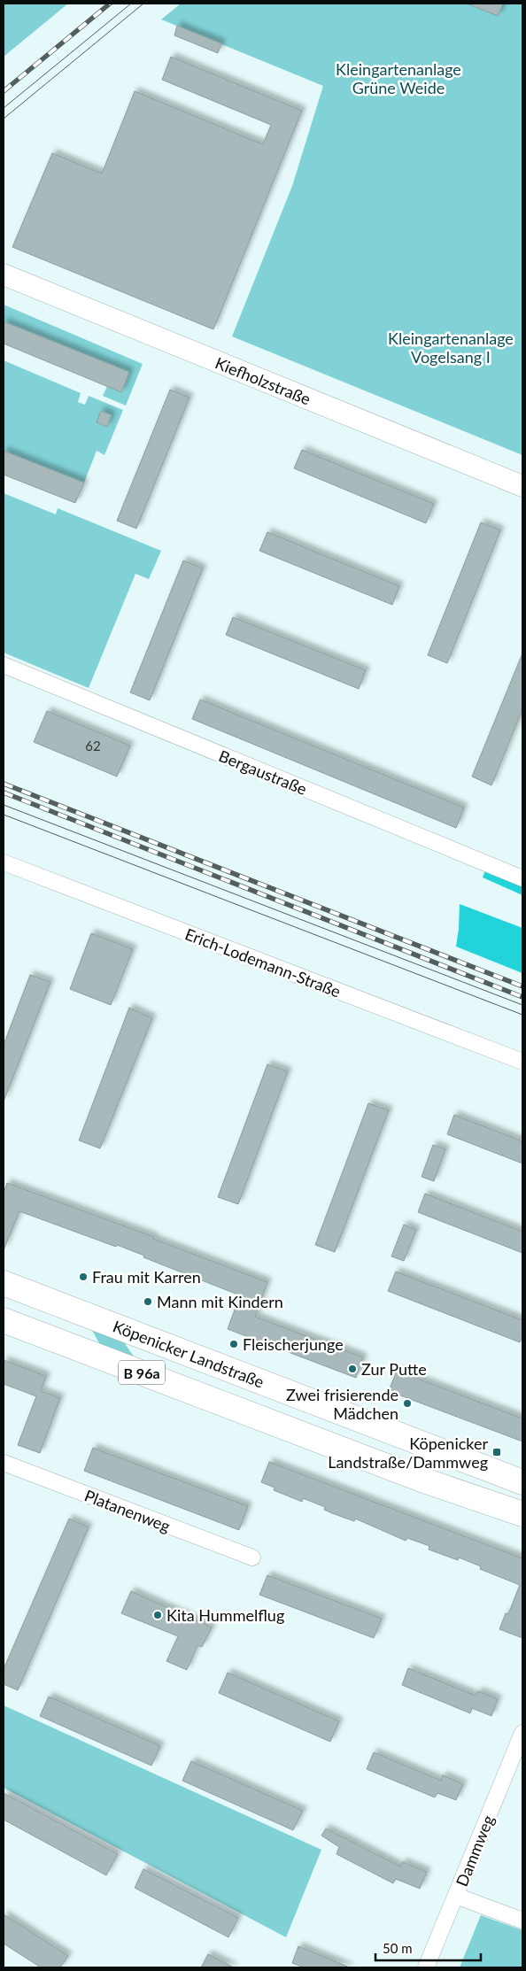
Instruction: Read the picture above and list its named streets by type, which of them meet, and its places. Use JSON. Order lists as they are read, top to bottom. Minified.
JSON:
{"streets":{"main road":["Köpenicker Landstraße","B 96a"],"street":["Kiefholzstraße","Bergaustraße","Erich-Lodemann-Straße","Platanenweg","Dammweg"]},"parks":["Kleingartenanlage Grüne Weide","Kleingartenanlage Vogelsang I"],"places":{"other":["Frau mit Karren","Mann mit Kindern","Fleischerjunge","Zur Putte","Zwei frisierende Mädchen","Kita Hummelflug"],"transit":["Köpenicker Landstraße/Dammweg"]},"house_numbers":["62"],"scale_bar":"50 m"}
